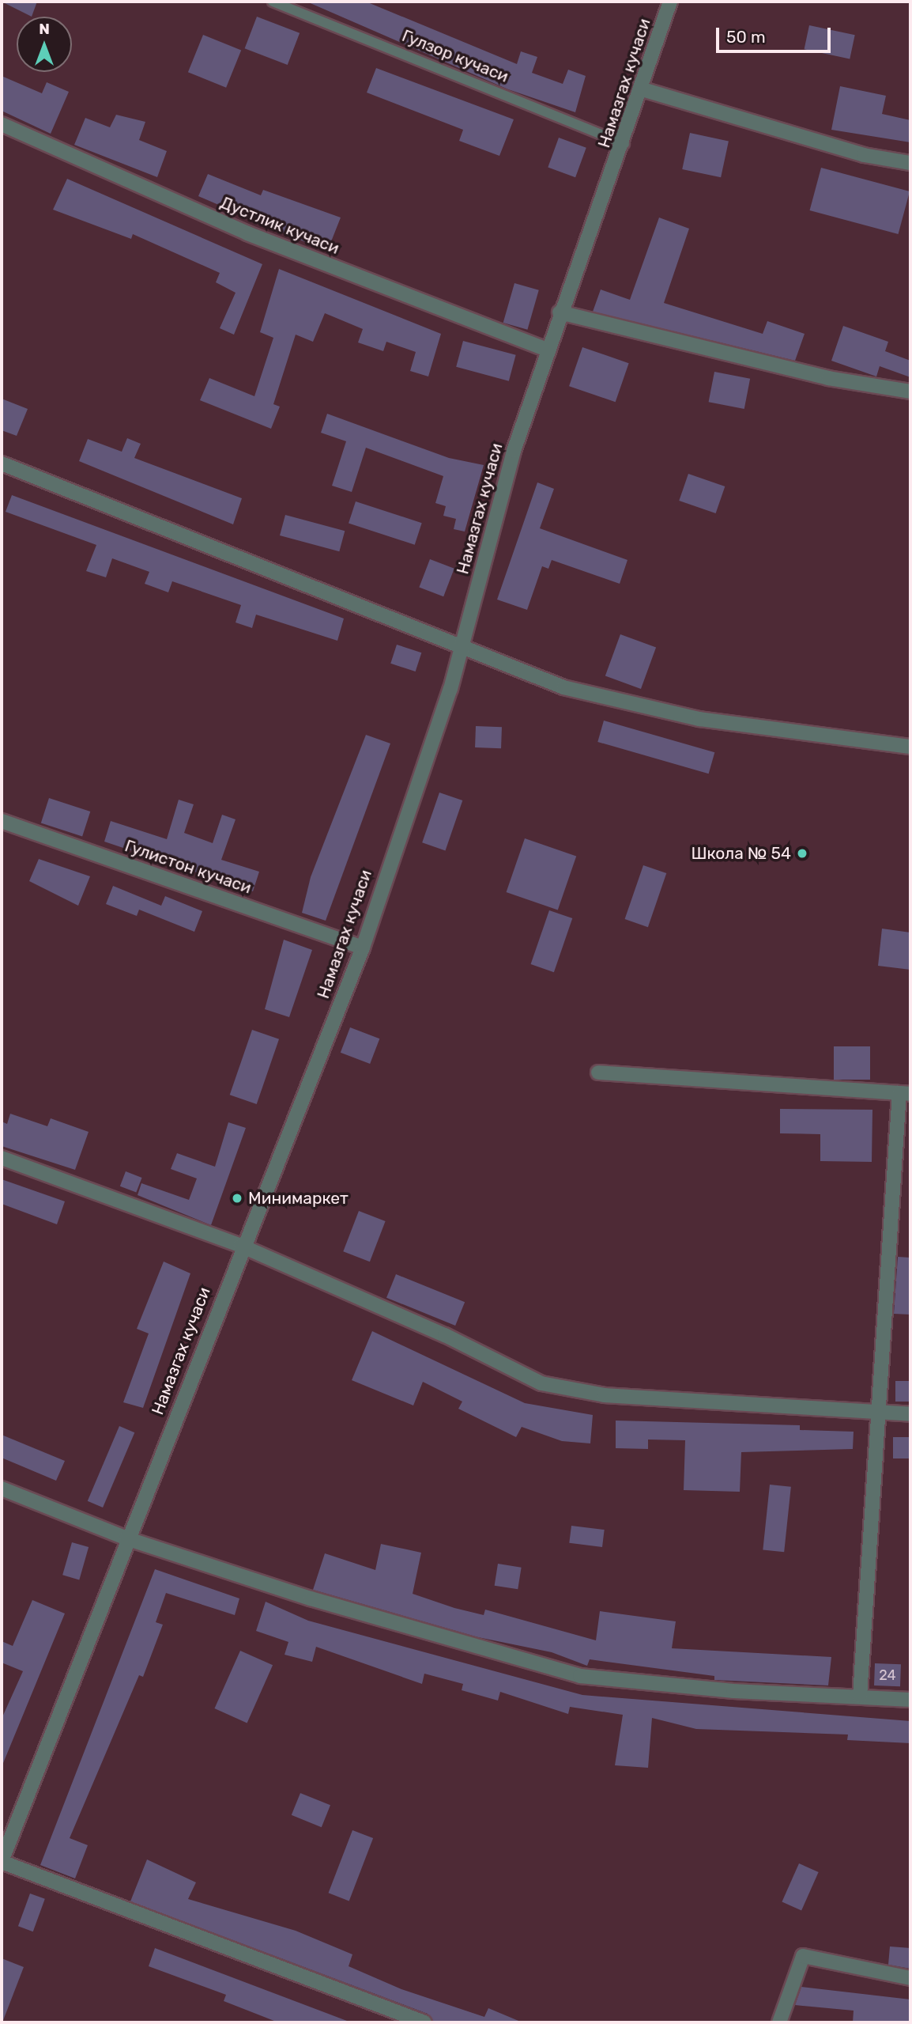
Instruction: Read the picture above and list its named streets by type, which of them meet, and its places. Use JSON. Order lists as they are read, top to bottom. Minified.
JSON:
{"streets":{"street":["Намазгах кучаси","Дустлик кучаси","Гулистон кучаси"],"lane":["Гулзор кучаси"]},"crossings":[["Гулзор кучаси","Намазгах кучаси"],["Намазгах кучаси","Дустлик кучаси"],["Намазгах кучаси","Гулистон кучаси"]],"places":["Школа № 54","Минимаркет"],"house_numbers":["24"],"scale_bar":"50 m","north":"top"}
